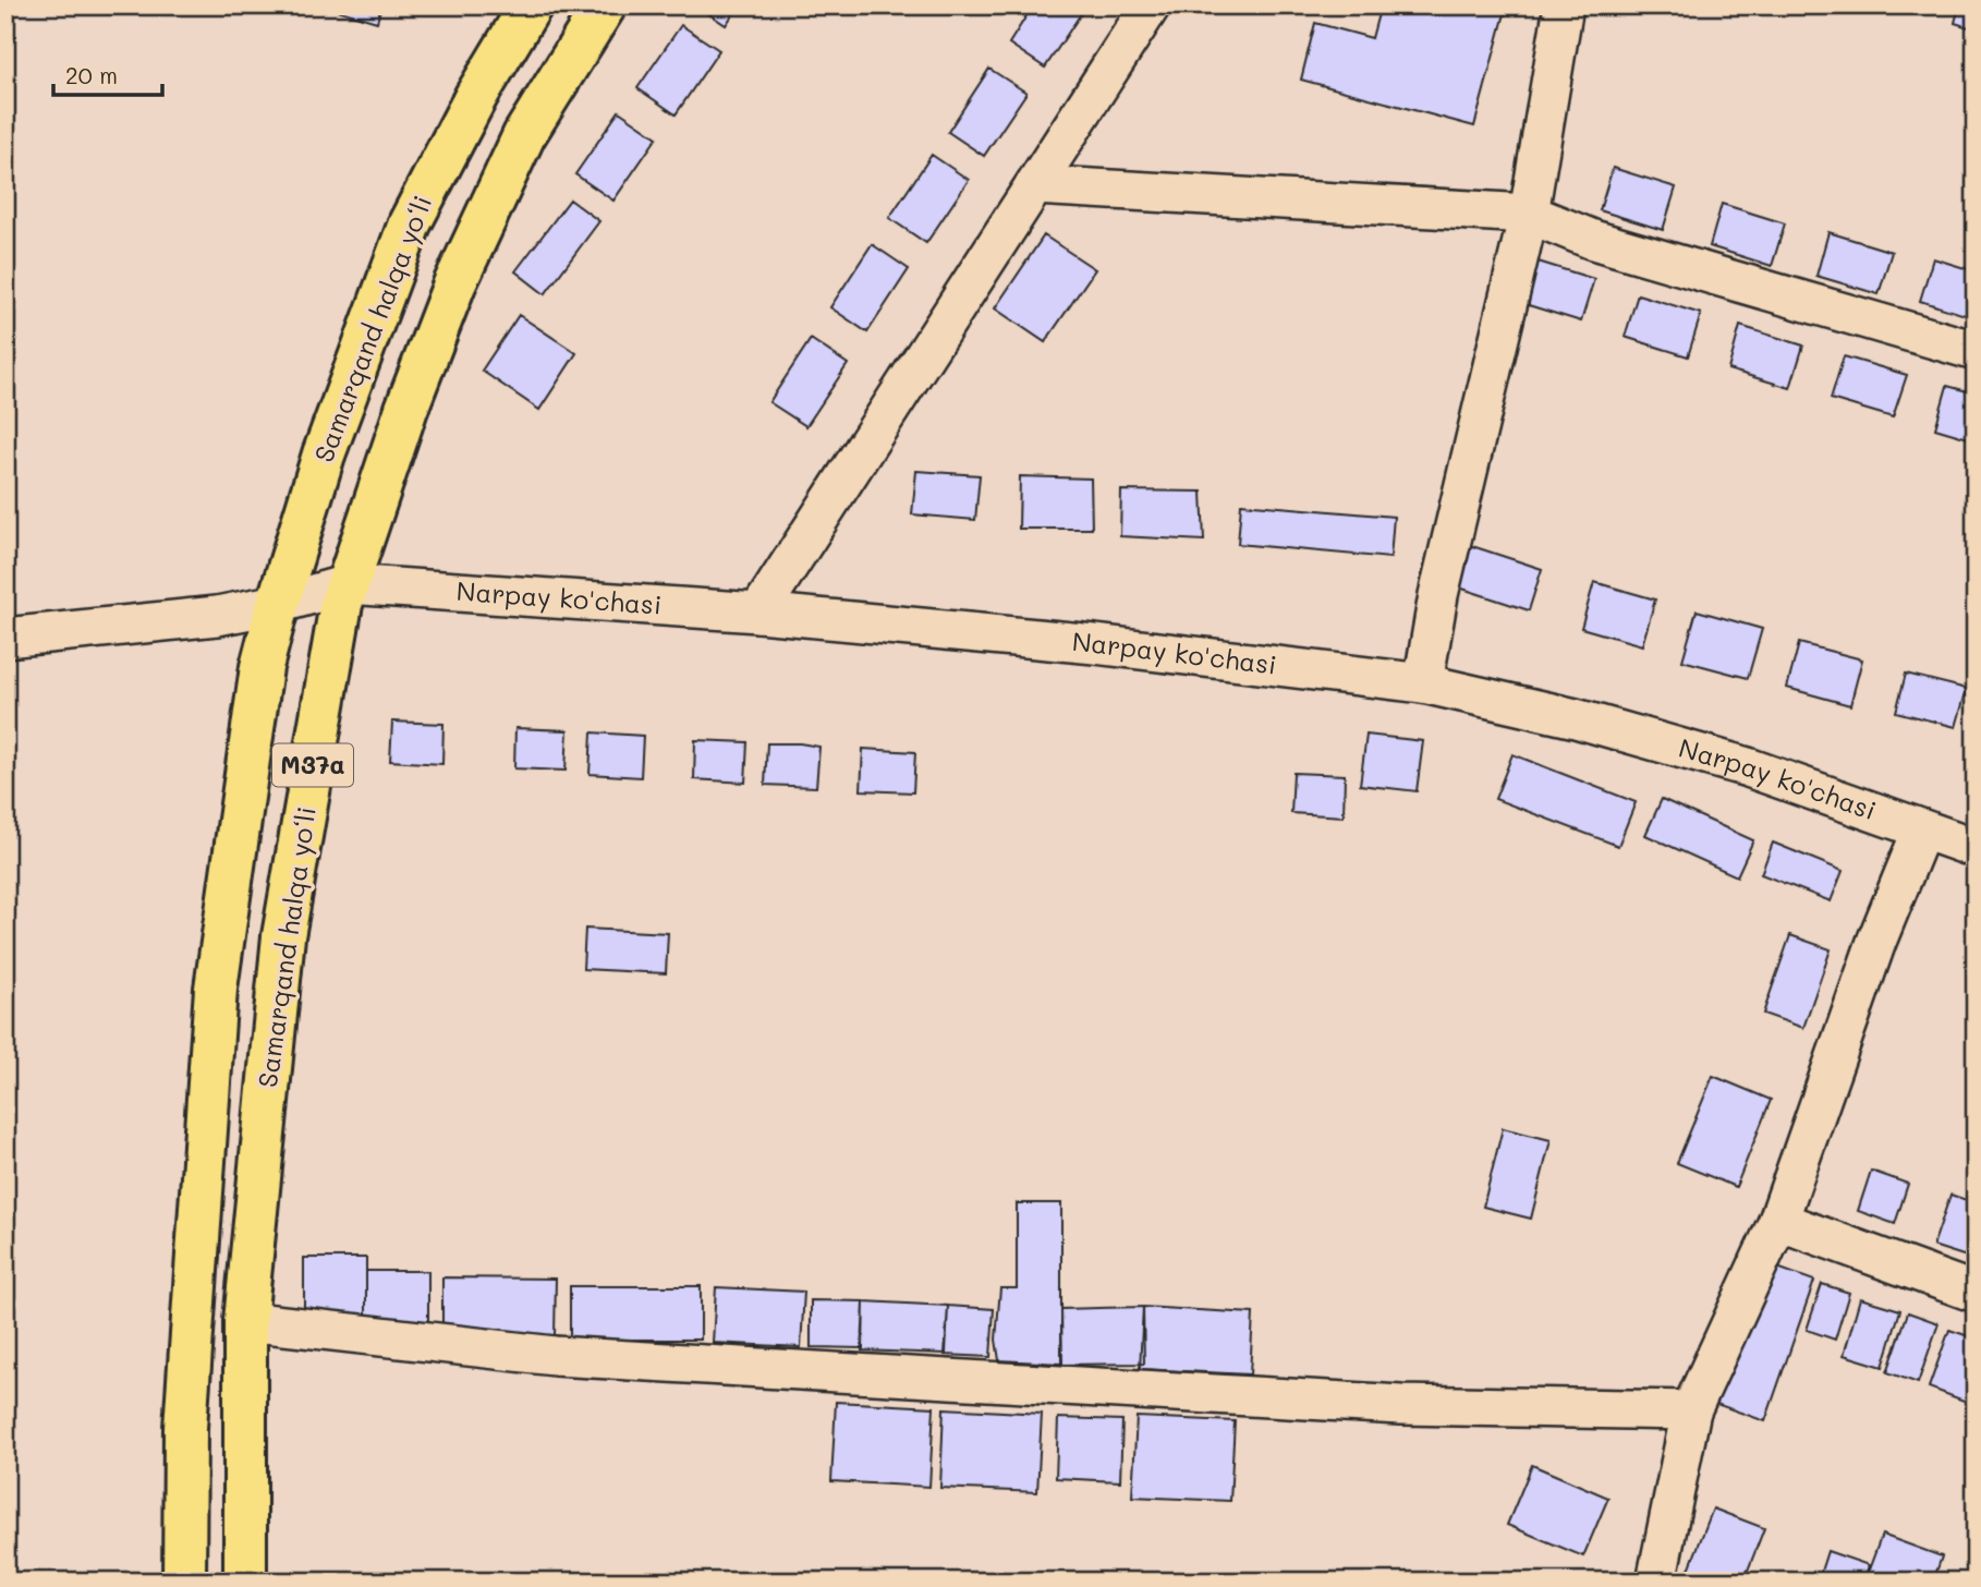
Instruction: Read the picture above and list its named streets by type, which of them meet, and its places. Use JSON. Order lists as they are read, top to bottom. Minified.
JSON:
{"streets":{"highway":["Samarqand halqa yoʻli","M37a"],"street":["Narpay ko'chasi"]},"crossings":[["Samarqand halqa yoʻli","Narpay ko'chasi"]],"scale_bar":"20 m"}
